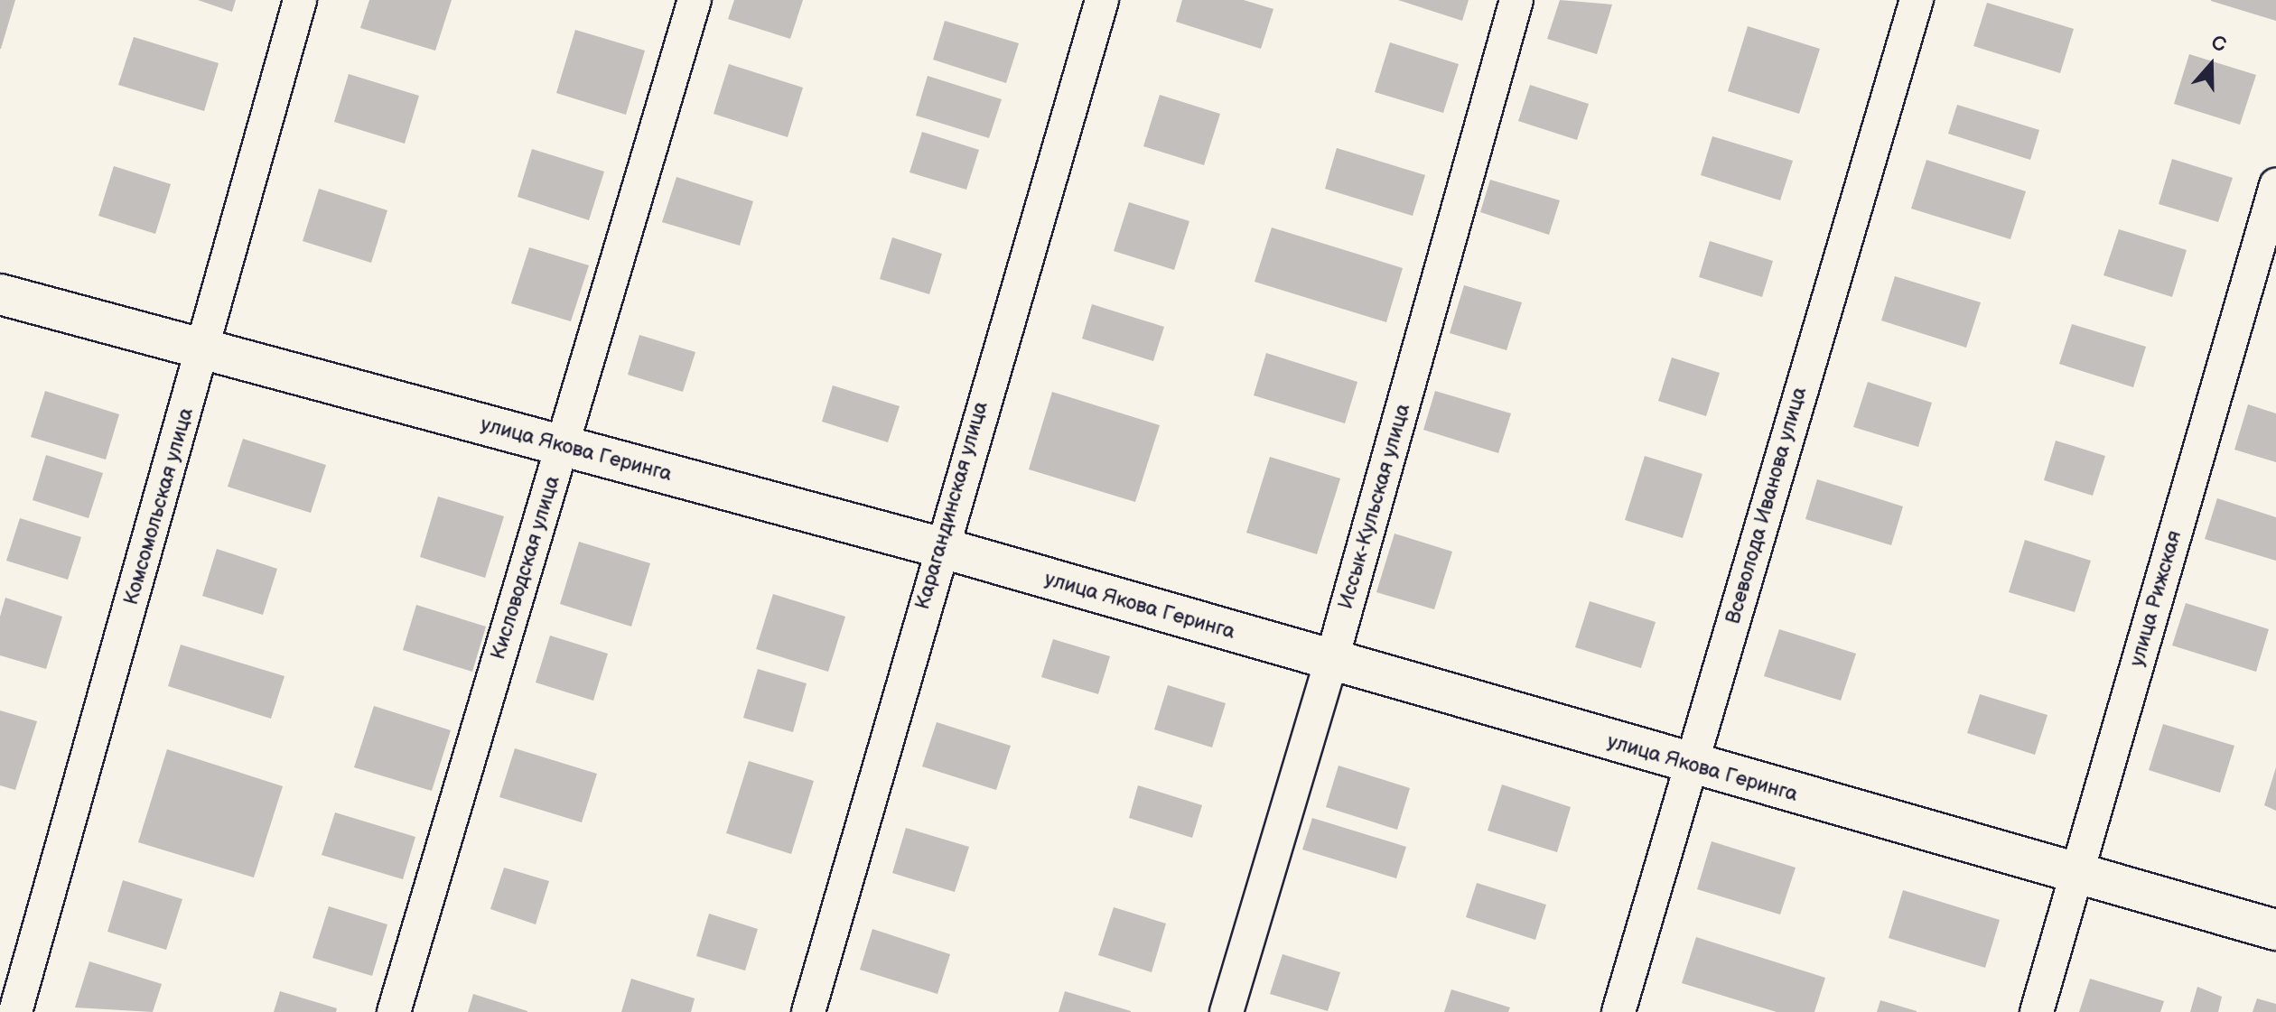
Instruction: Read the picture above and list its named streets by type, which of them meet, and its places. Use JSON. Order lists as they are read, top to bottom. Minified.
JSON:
{"streets":{"street":["улица Якова Геринга","Карагандинская улица","Всеволода Иванова улица","Комсомольская улица","Иссык-Кульская улица","Кисловодская улица","улица Рижская"]},"crossings":[["улица Якова Геринга","Карагандинская улица"],["улица Якова Геринга","Всеволода Иванова улица"],["улица Якова Геринга","Комсомольская улица"],["улица Якова Геринга","Иссык-Кульская улица"],["улица Якова Геринга","Кисловодская улица"],["улица Якова Геринга","улица Рижская"]],"north":"top"}
